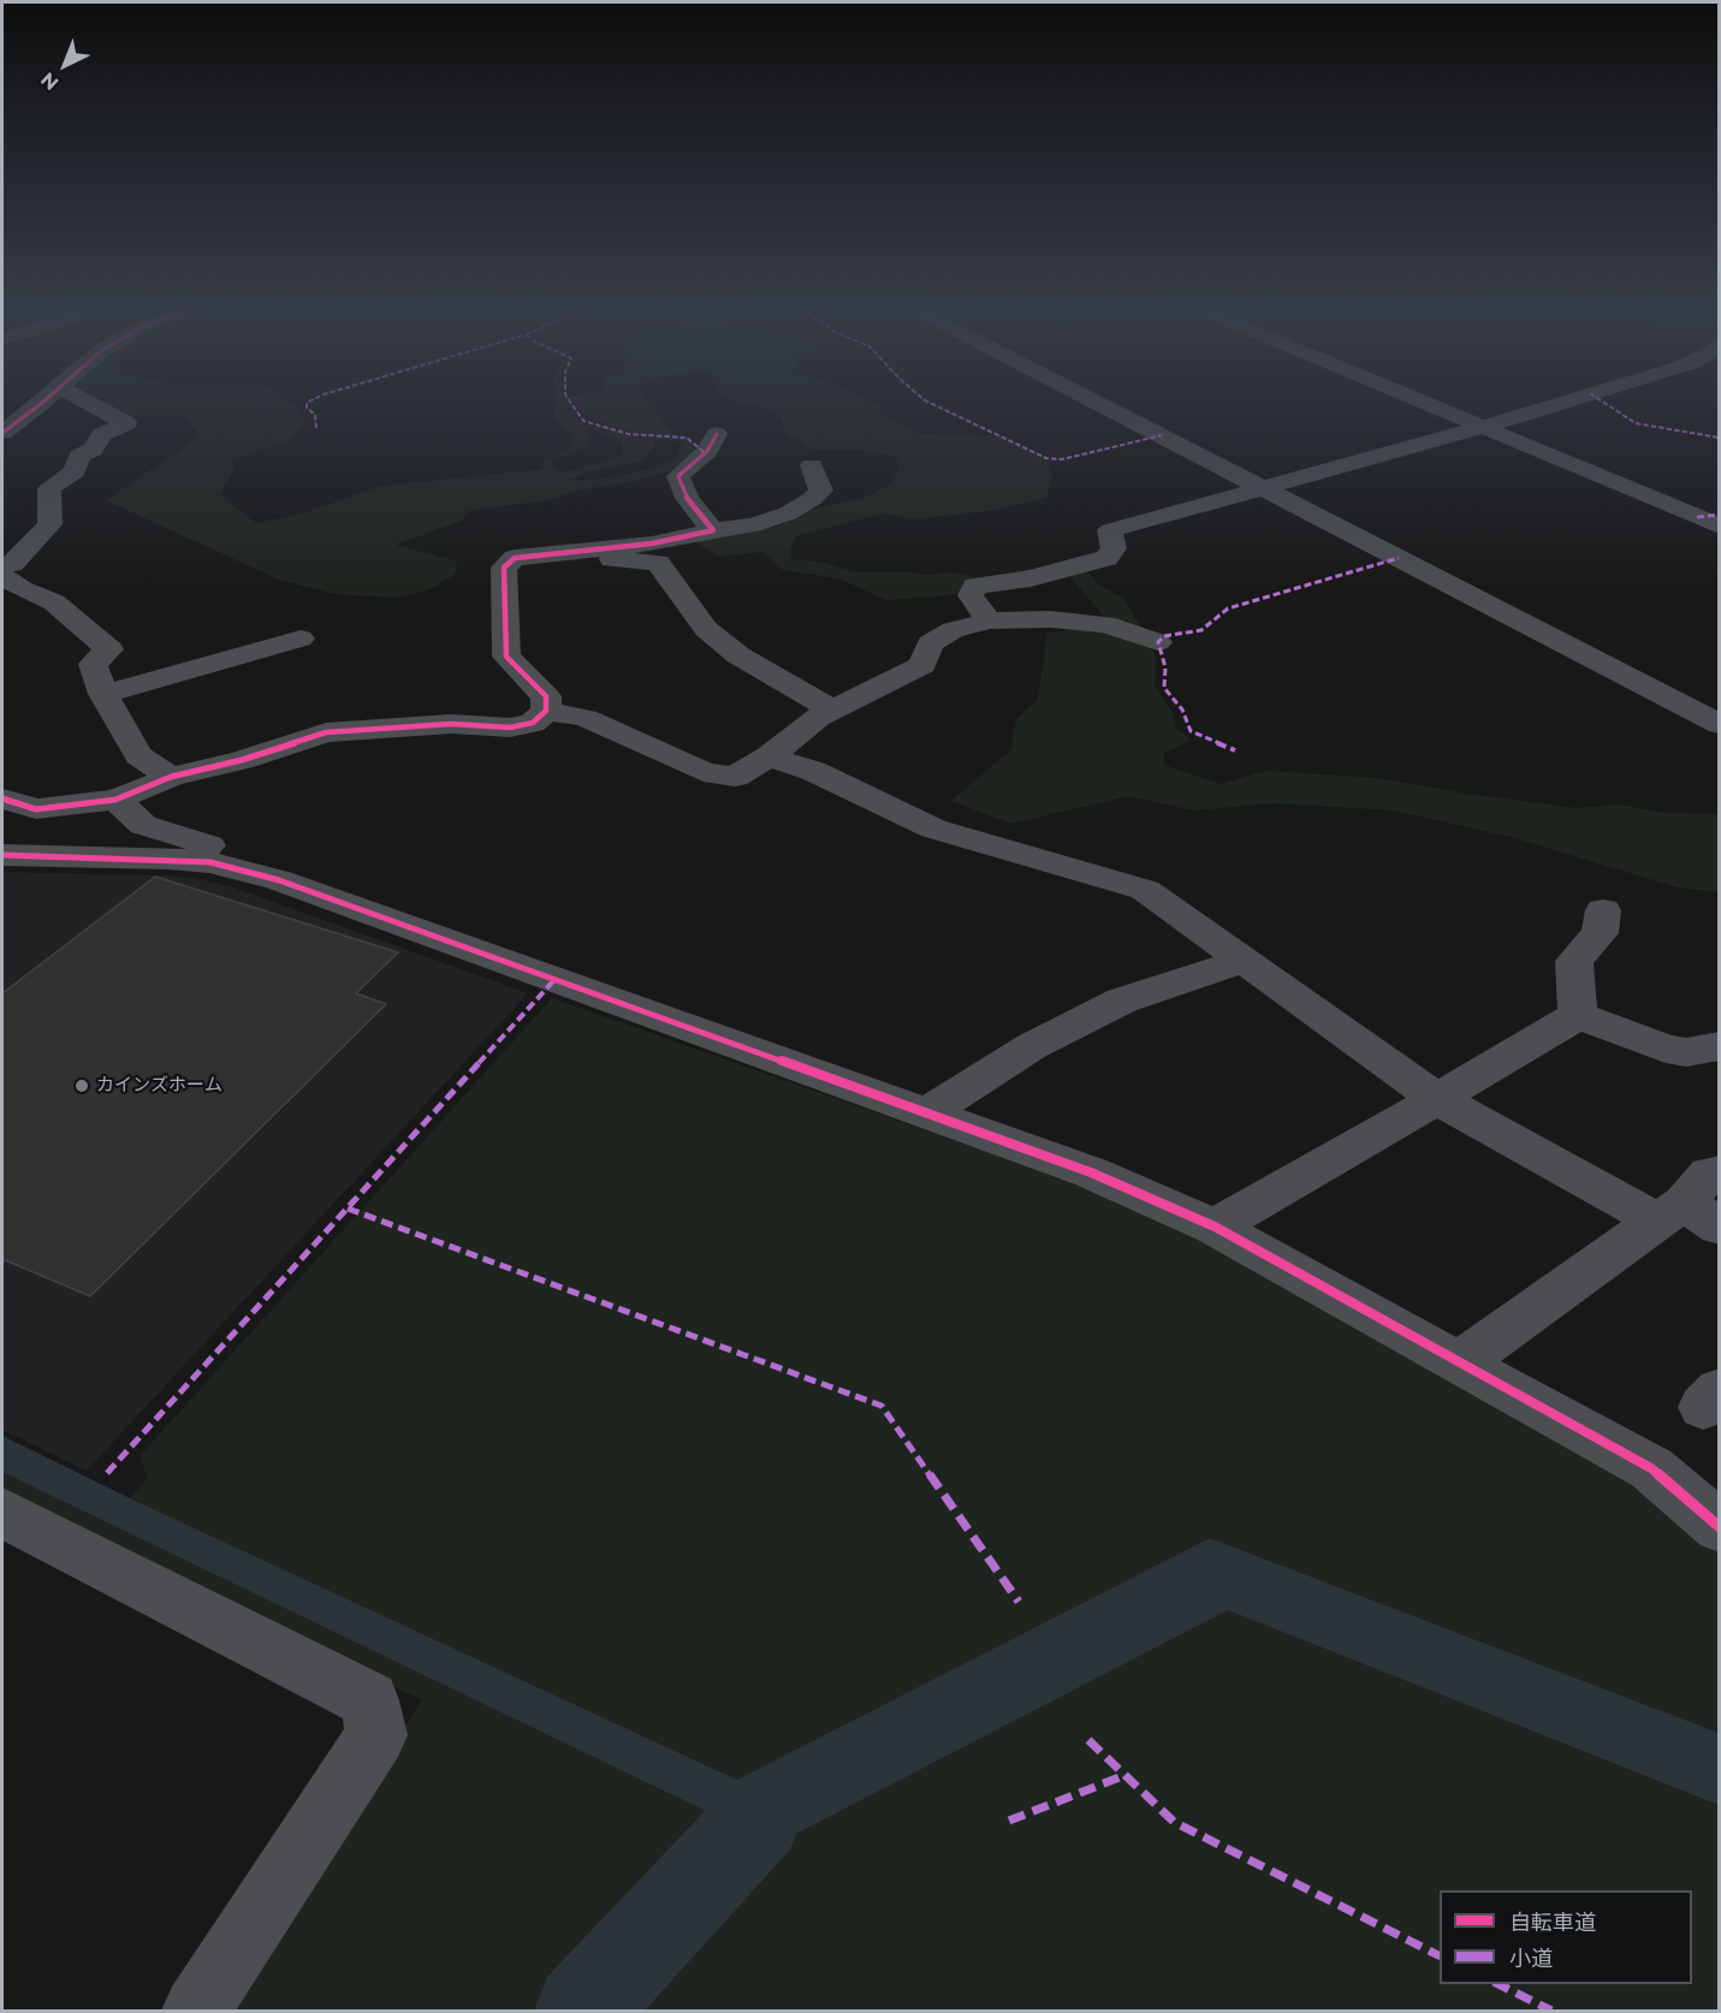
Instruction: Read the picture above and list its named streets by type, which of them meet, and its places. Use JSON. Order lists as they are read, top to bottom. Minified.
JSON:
{"places":["カインズホーム"],"legend":["自転車道","小道"],"north":"bottom left"}
